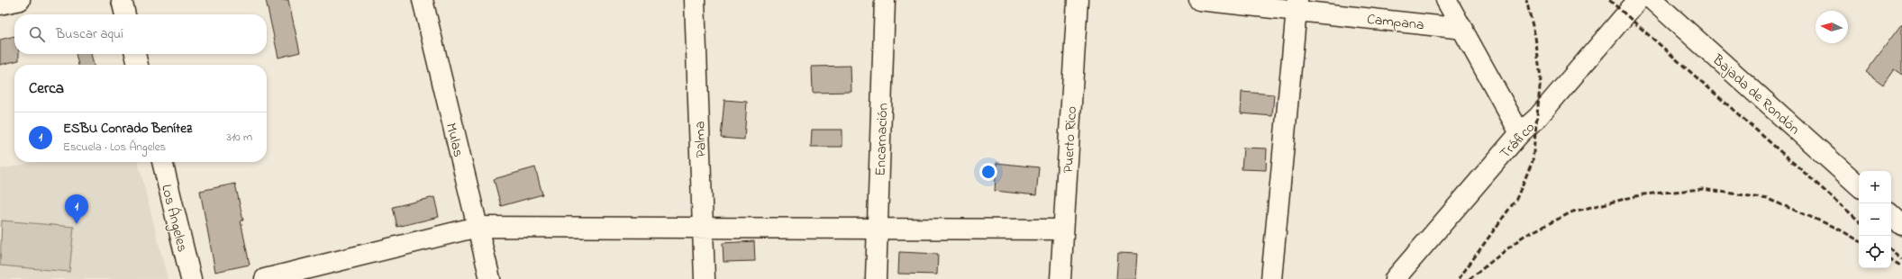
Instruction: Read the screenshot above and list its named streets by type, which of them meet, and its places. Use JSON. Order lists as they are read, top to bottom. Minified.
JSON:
{"streets":{"street":["Campana","Bajada de Rondón","Mulas","Palma","Encarnación","Puerto Rico","Tráfico","Los Ángeles"]},"north":"left","page":{"search":"Buscar aquí","heading":"Cerca","list":[{"mark":"1","name":"ESBU Conrado Benítez","note":"Escuela · Los Ángeles","value":"310 m"}],"map_buttons":["+","−"],"pins":"1"}}
